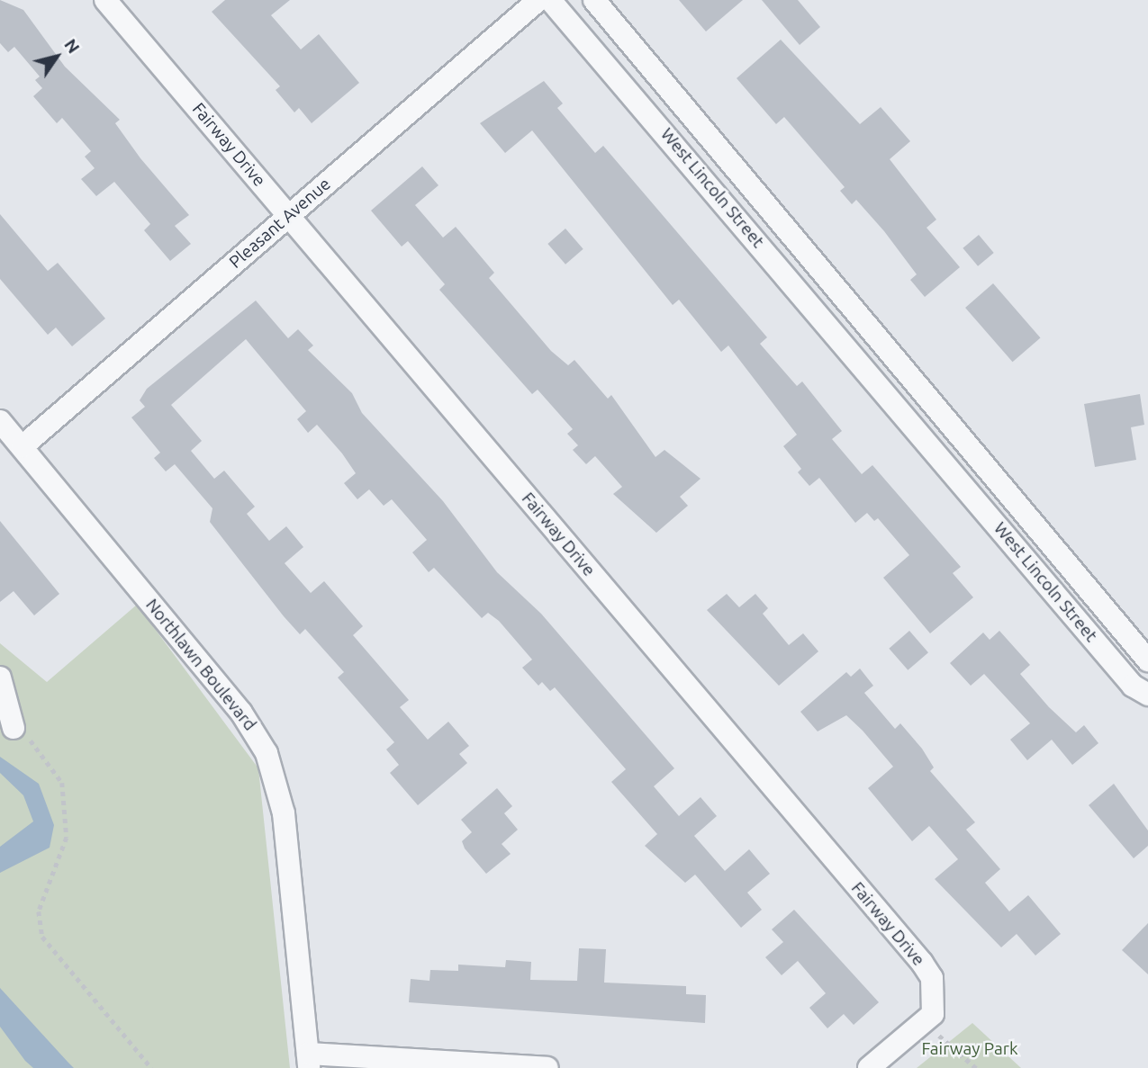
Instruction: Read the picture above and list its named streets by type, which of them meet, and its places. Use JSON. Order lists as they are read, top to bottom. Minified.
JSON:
{"streets":{"street":["Fairway Drive","West Lincoln Street","Pleasant Avenue","Northlawn Boulevard"]},"crossings":[["Fairway Drive","Pleasant Avenue"],["Pleasant Avenue","Northlawn Boulevard"]],"parks":["Fairway Park"],"north":"top right"}
